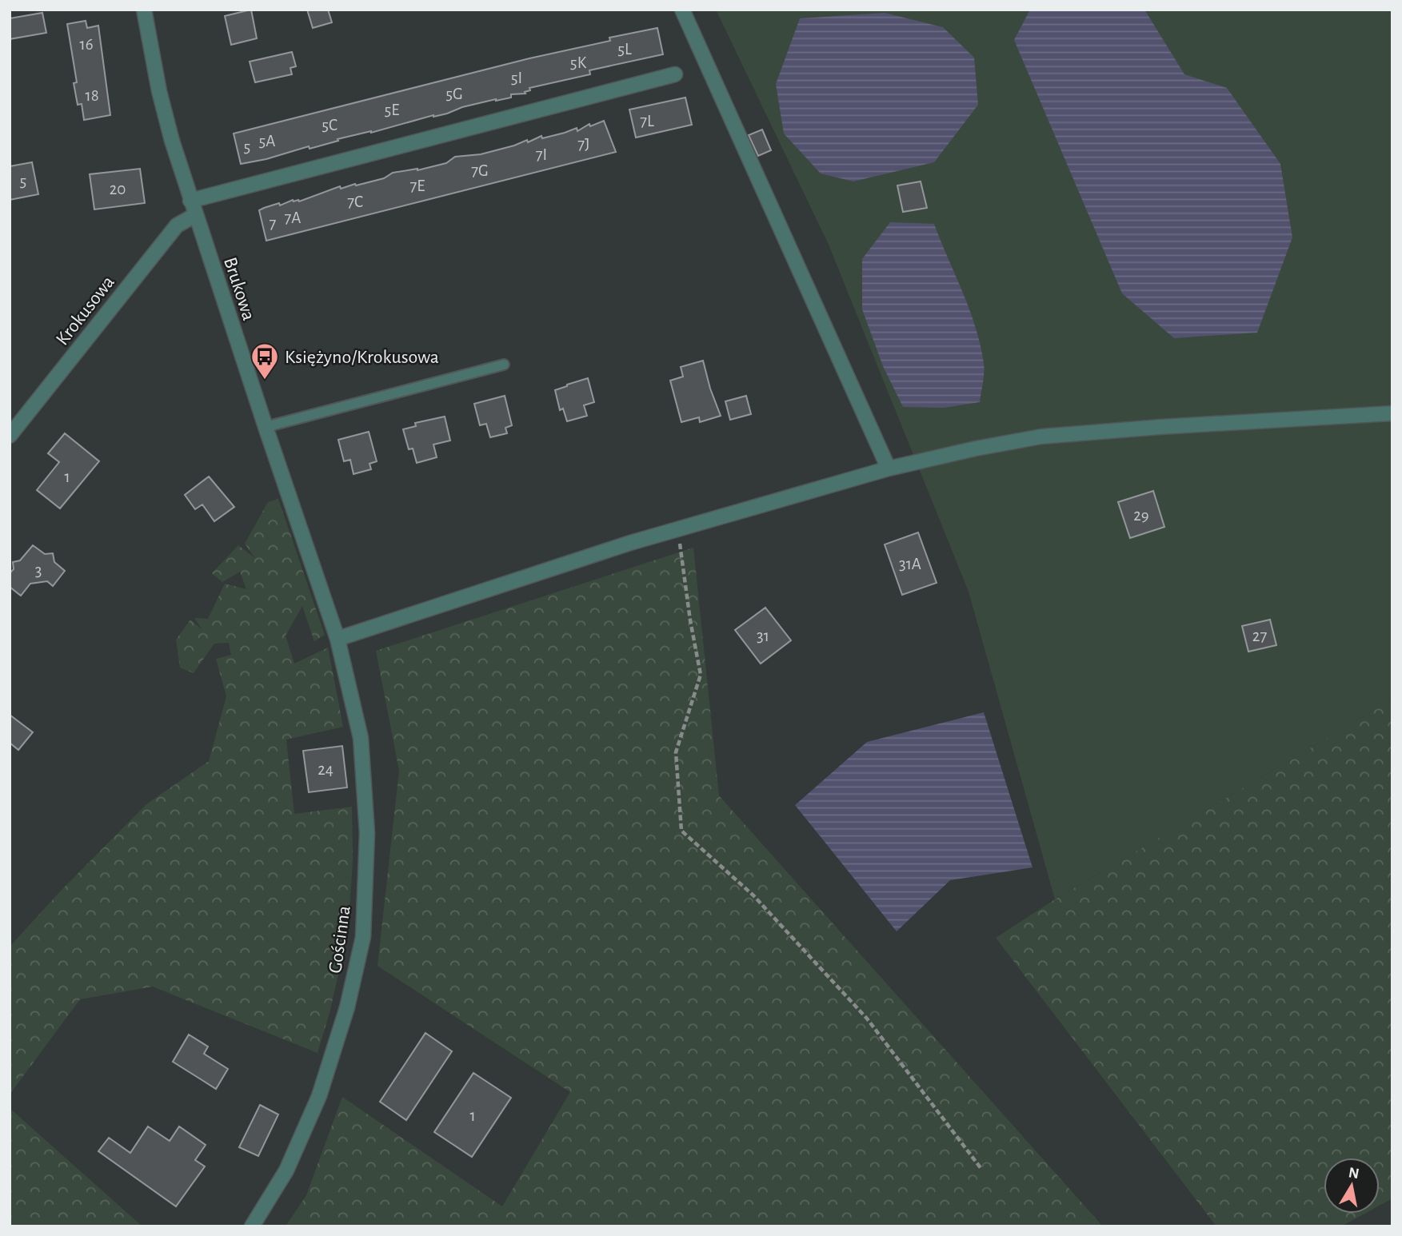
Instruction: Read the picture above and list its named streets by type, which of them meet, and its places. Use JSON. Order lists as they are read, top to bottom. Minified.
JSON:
{"streets":{"street":["Brukowa","Krokusowa","Gościnna"]},"crossings":[["Brukowa","Krokusowa"],["Brukowa","Gościnna"]],"places":{"bus stop":["Księżyno/Krokusowa"]},"house_numbers":["16","5L","5K","5I","5G","18","5E","7L","5C","5A","7J","5","7I","7G","5","7E","20","7C","7A","7","1","29","31A","3","31","27","24","1"],"north":"top"}
